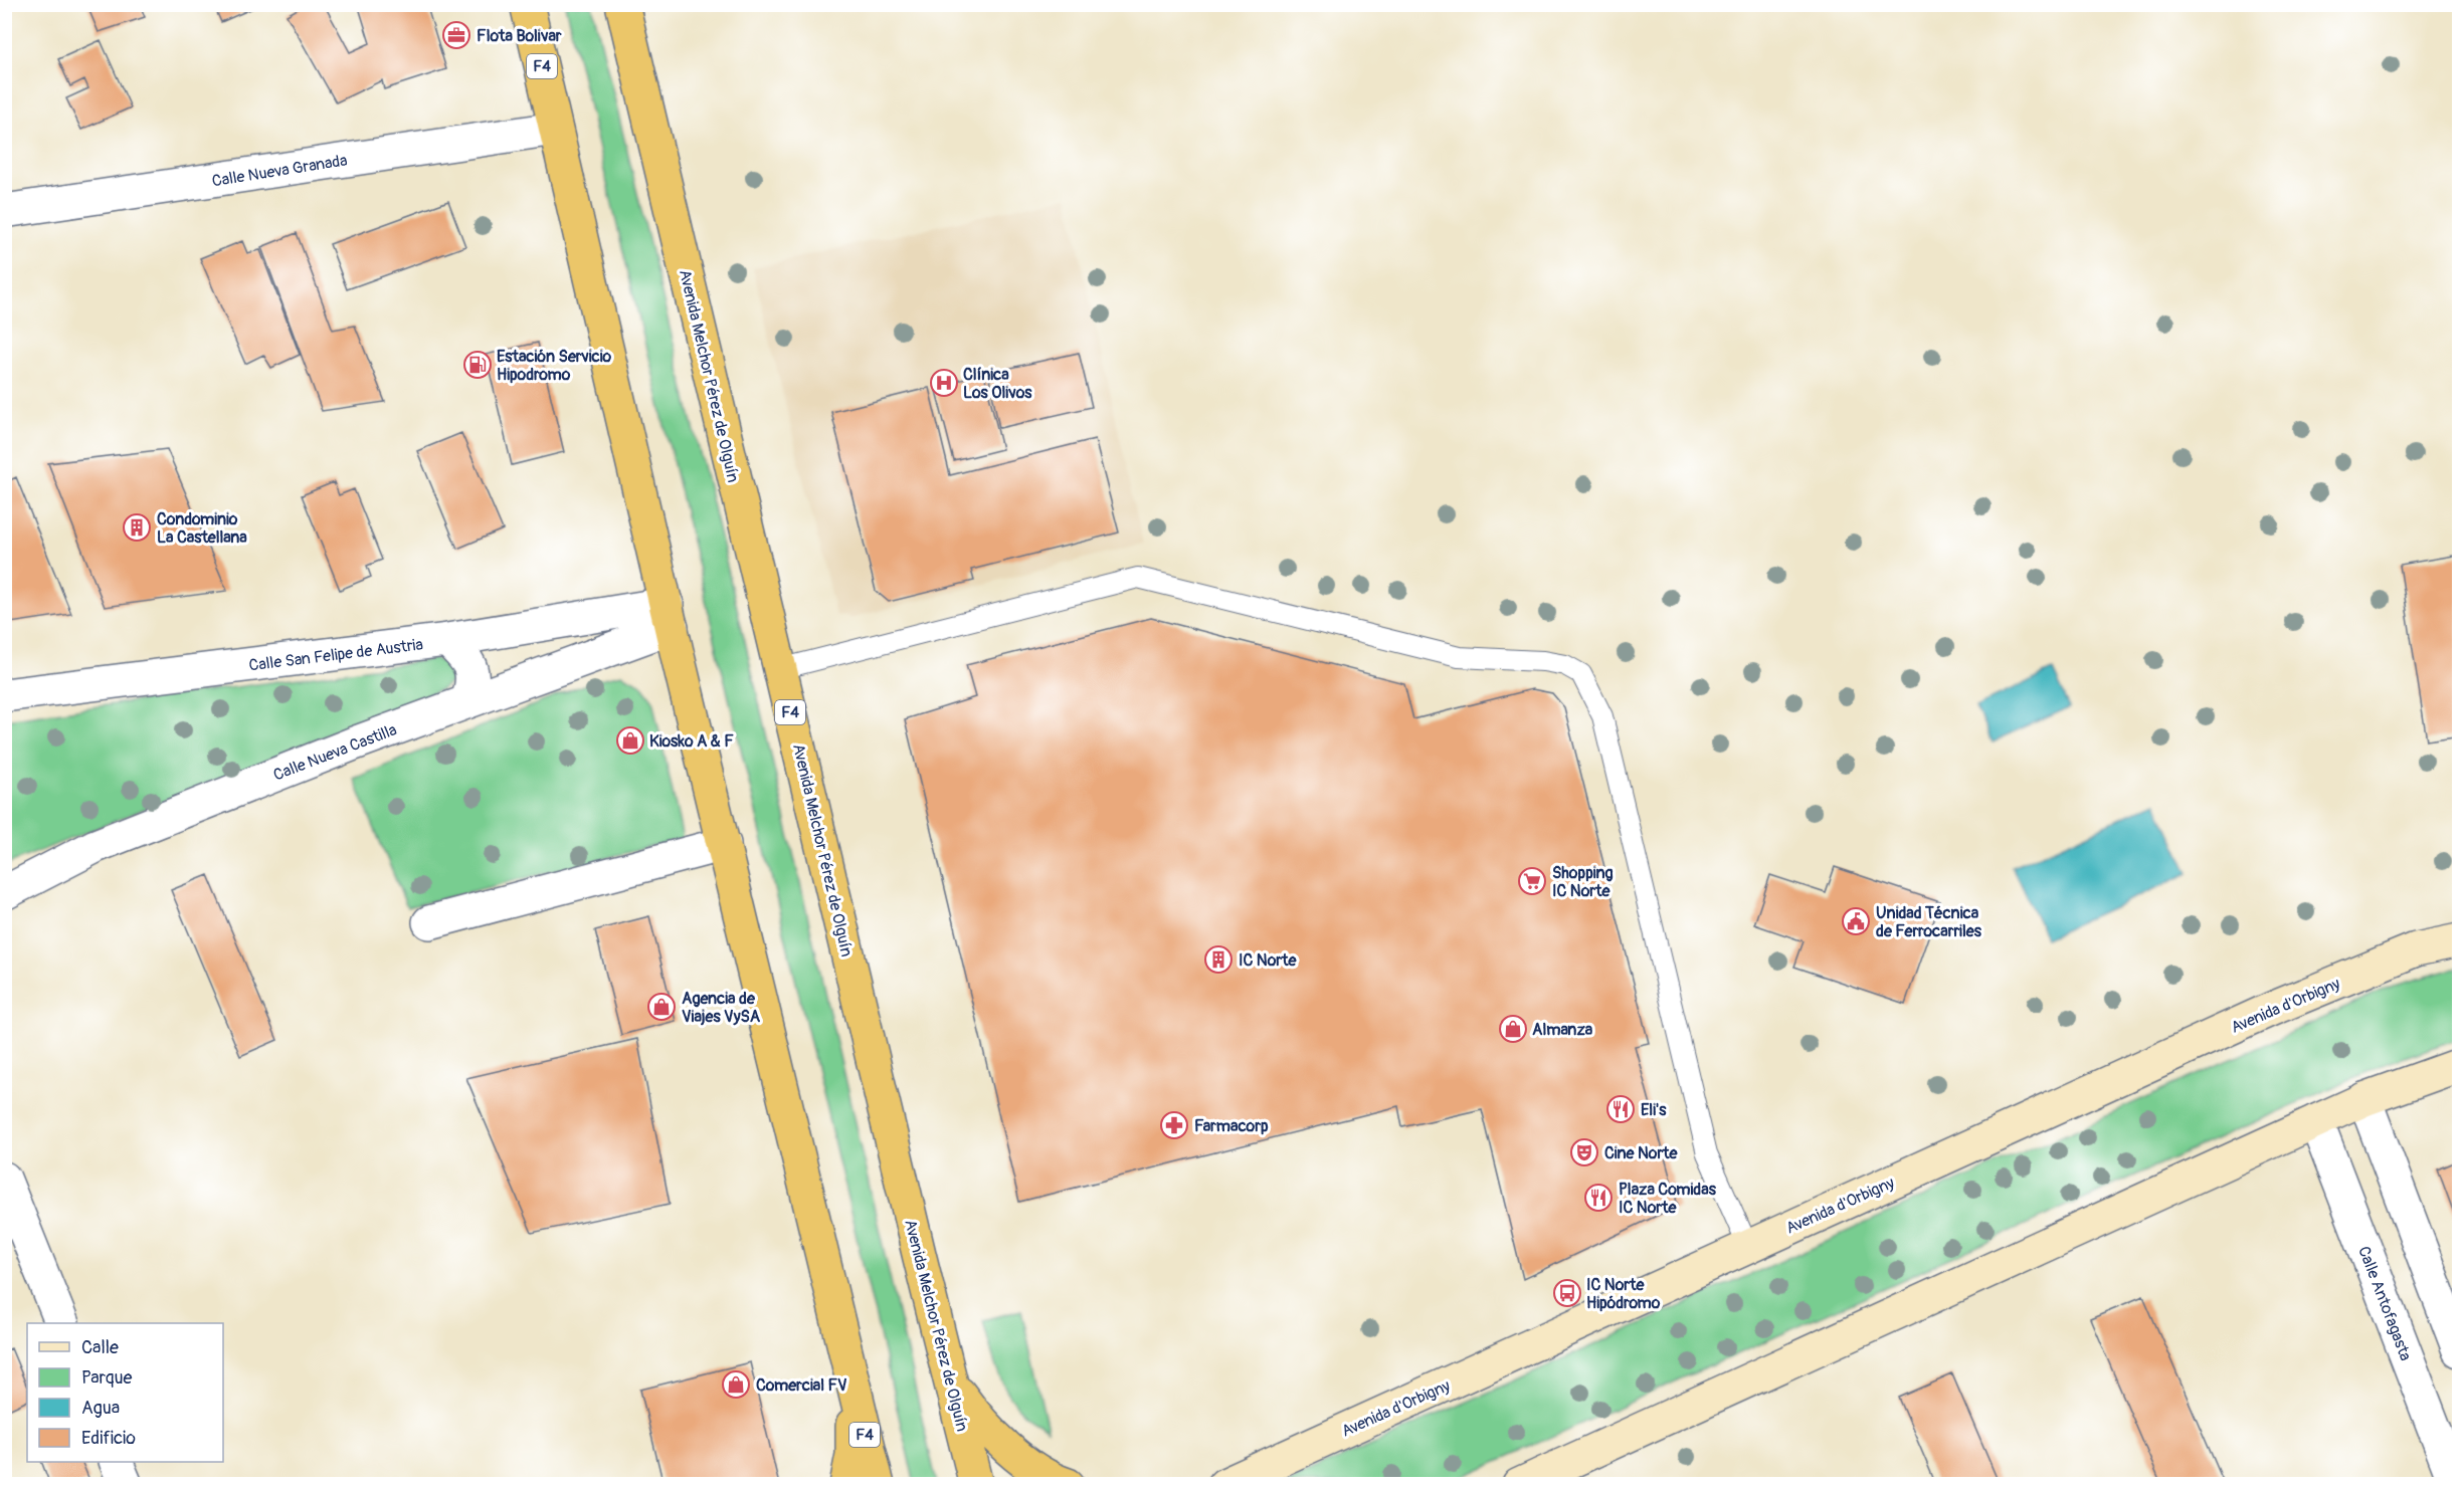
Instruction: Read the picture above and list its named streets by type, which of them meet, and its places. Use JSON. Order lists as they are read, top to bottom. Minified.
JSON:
{"streets":{"highway":["F4","Avenida Melchor Pérez de Olguín"],"main road":["Avenida d'Orbigny"],"street":["Calle Nueva Granada","Calle San Felipe de Austria","Calle Nueva Castilla","Calle Antofagasta"]},"crossings":[["F4","Calle Nueva Granada"],["F4","Calle San Felipe de Austria"],["F4","Calle Nueva Castilla"],["Calle San Felipe de Austria","Calle Nueva Castilla"]],"places":{"office":["Flota Bolivar"],"fuel station":["Estación Servicio Hipodromo"],"hospital":["Clínica Los Olivos"],"building":["Condominio La Castellana","IC Norte"],"shop":["Kiosko A & F","Agencia de Viajes VySA","Almanza","Comercial FV"],"supermarket":["Shopping IC Norte"],"public building":["Unidad Técnica de Ferrocarriles"],"restaurant":["Eli's","Plaza Comidas IC Norte"],"pharmacy":["Farmacorp"],"theatre":["Cine Norte"],"bus stop":["IC Norte Hipódromo"]},"legend":["Calle","Parque","Agua","Edificio"]}
